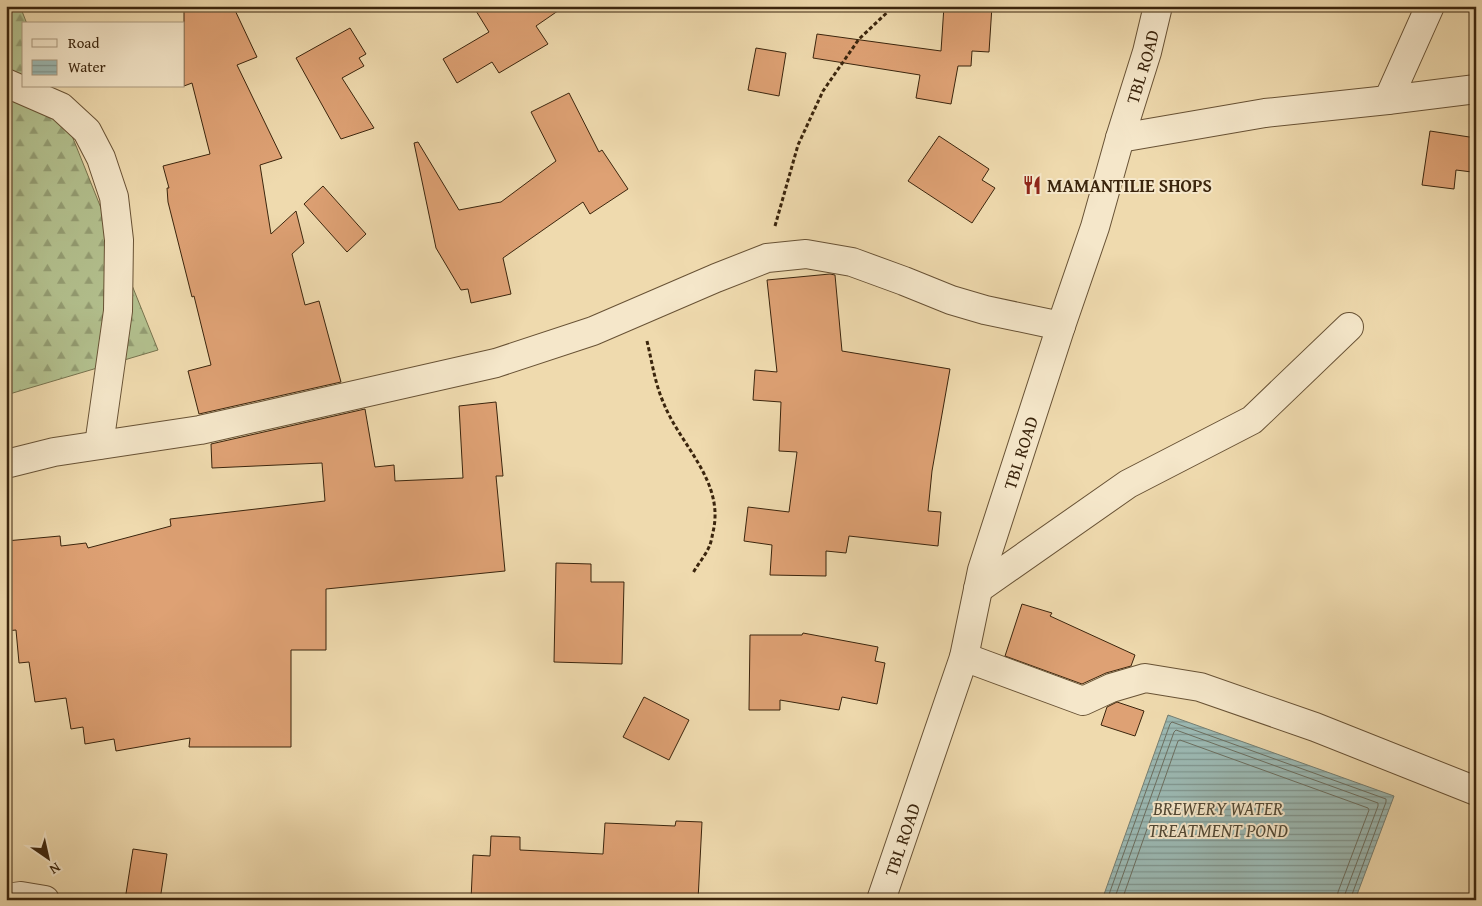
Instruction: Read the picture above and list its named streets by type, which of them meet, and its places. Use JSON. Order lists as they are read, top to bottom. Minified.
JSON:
{"streets":{"street":["TBL ROAD"]},"water":["BREWERY WATER TREATMENT POND"],"places":{"restaurant":["MAMANTILIE SHOPS"]},"legend":["Road","Water"],"north":"bottom right"}
